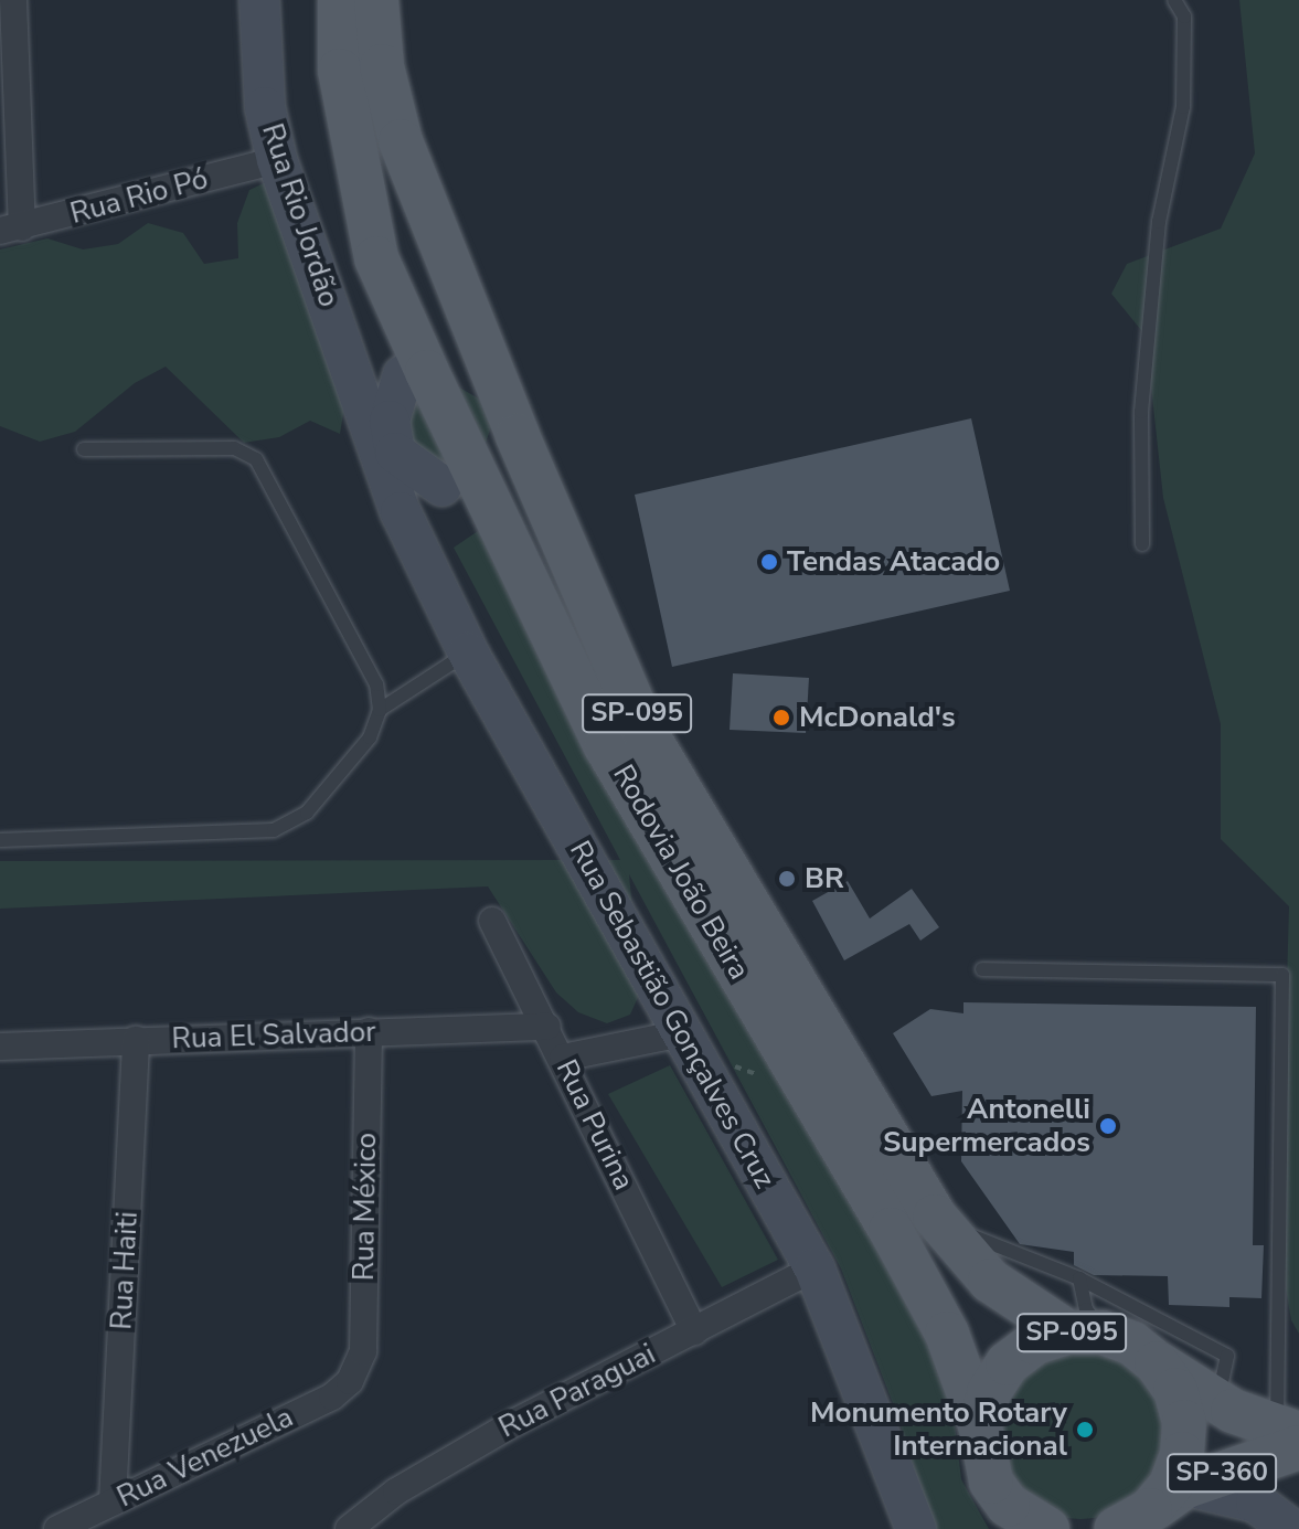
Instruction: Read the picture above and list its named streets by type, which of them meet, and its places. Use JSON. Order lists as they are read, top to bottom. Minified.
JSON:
{"streets":{"main road":["SP-095","Rodovia João Beira","SP-360"],"street":["Rua Rio Pó","Rua Rio Jordão","Rua Sebastião Gonçalves Cruz","Rua El Salvador","Rua Purina","Rua México","Rua Haiti","Rua Paraguai","Rua Venezuela"]},"crossings":[["Rua Rio Pó","Rua Rio Jordão"],["Rua Rio Jordão","Rua Sebastião Gonçalves Cruz"],["SP-095","Rodovia João Beira"],["SP-095","SP-360"],["Rua Sebastião Gonçalves Cruz","Rua Paraguai"],["Rua El Salvador","Rua Purina"],["Rua El Salvador","Rua México"],["Rua El Salvador","Rua Haiti"],["Rua Purina","Rua Paraguai"],["Rua México","Rua Venezuela"],["Rua Haiti","Rua Venezuela"]],"places":["Tendas Atacado","McDonald's","BR","Antonelli Supermercados","Monumento Rotary Internacional"]}
